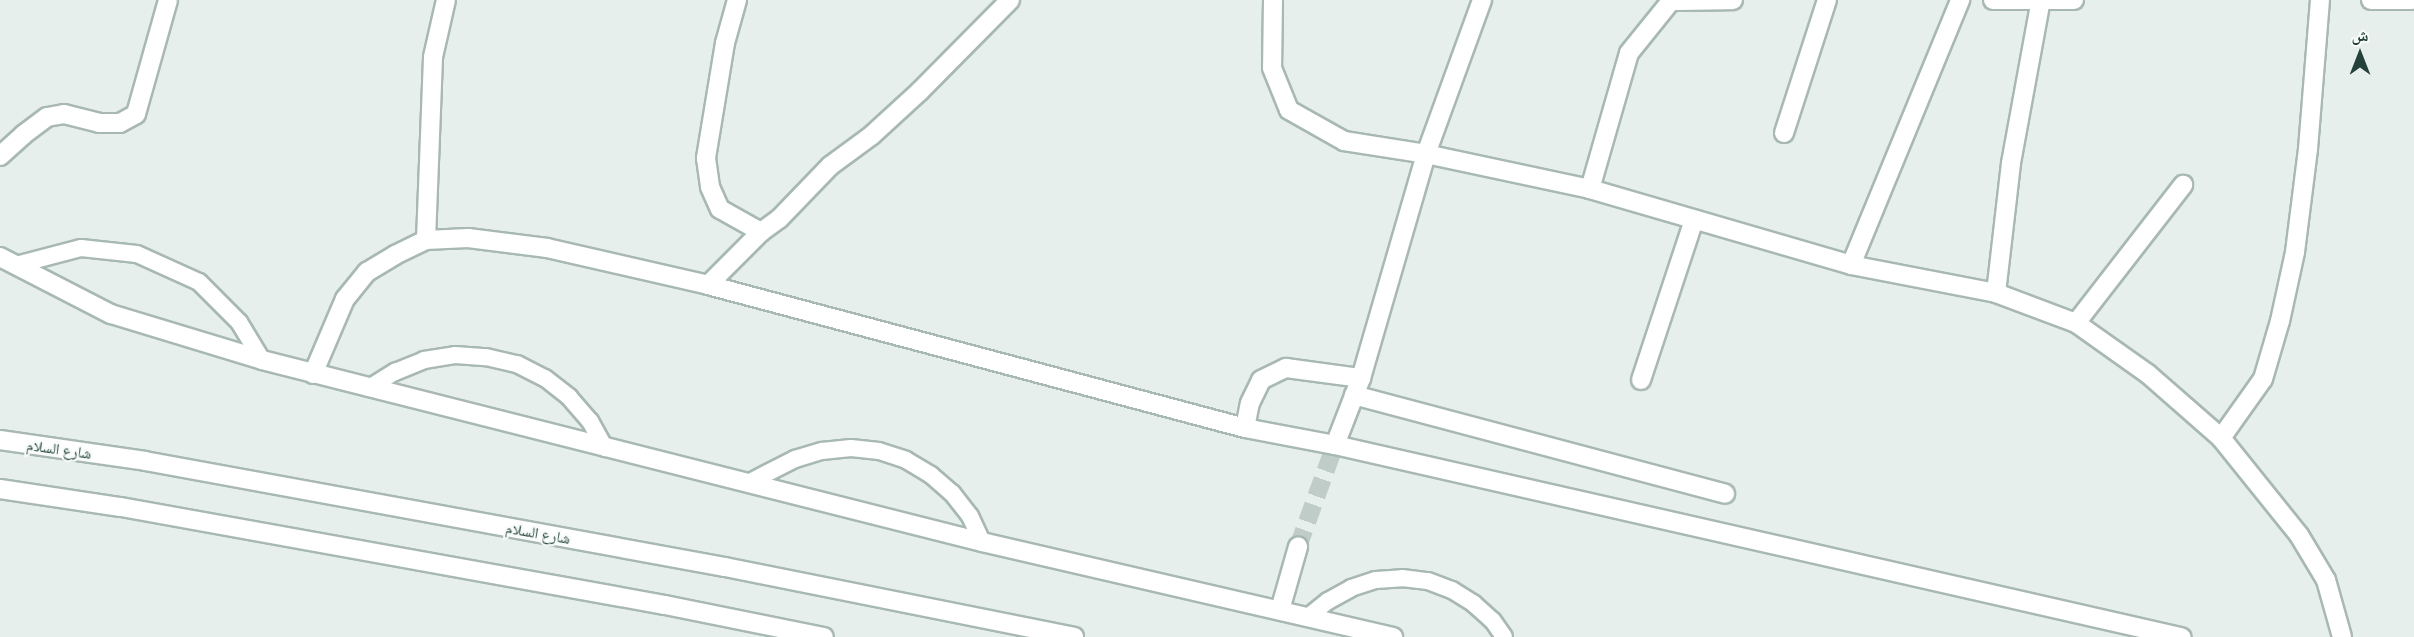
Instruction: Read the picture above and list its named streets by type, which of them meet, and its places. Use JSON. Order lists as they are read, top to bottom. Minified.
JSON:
{"streets":{"street":["شارع السلام"]},"north":"top"}
